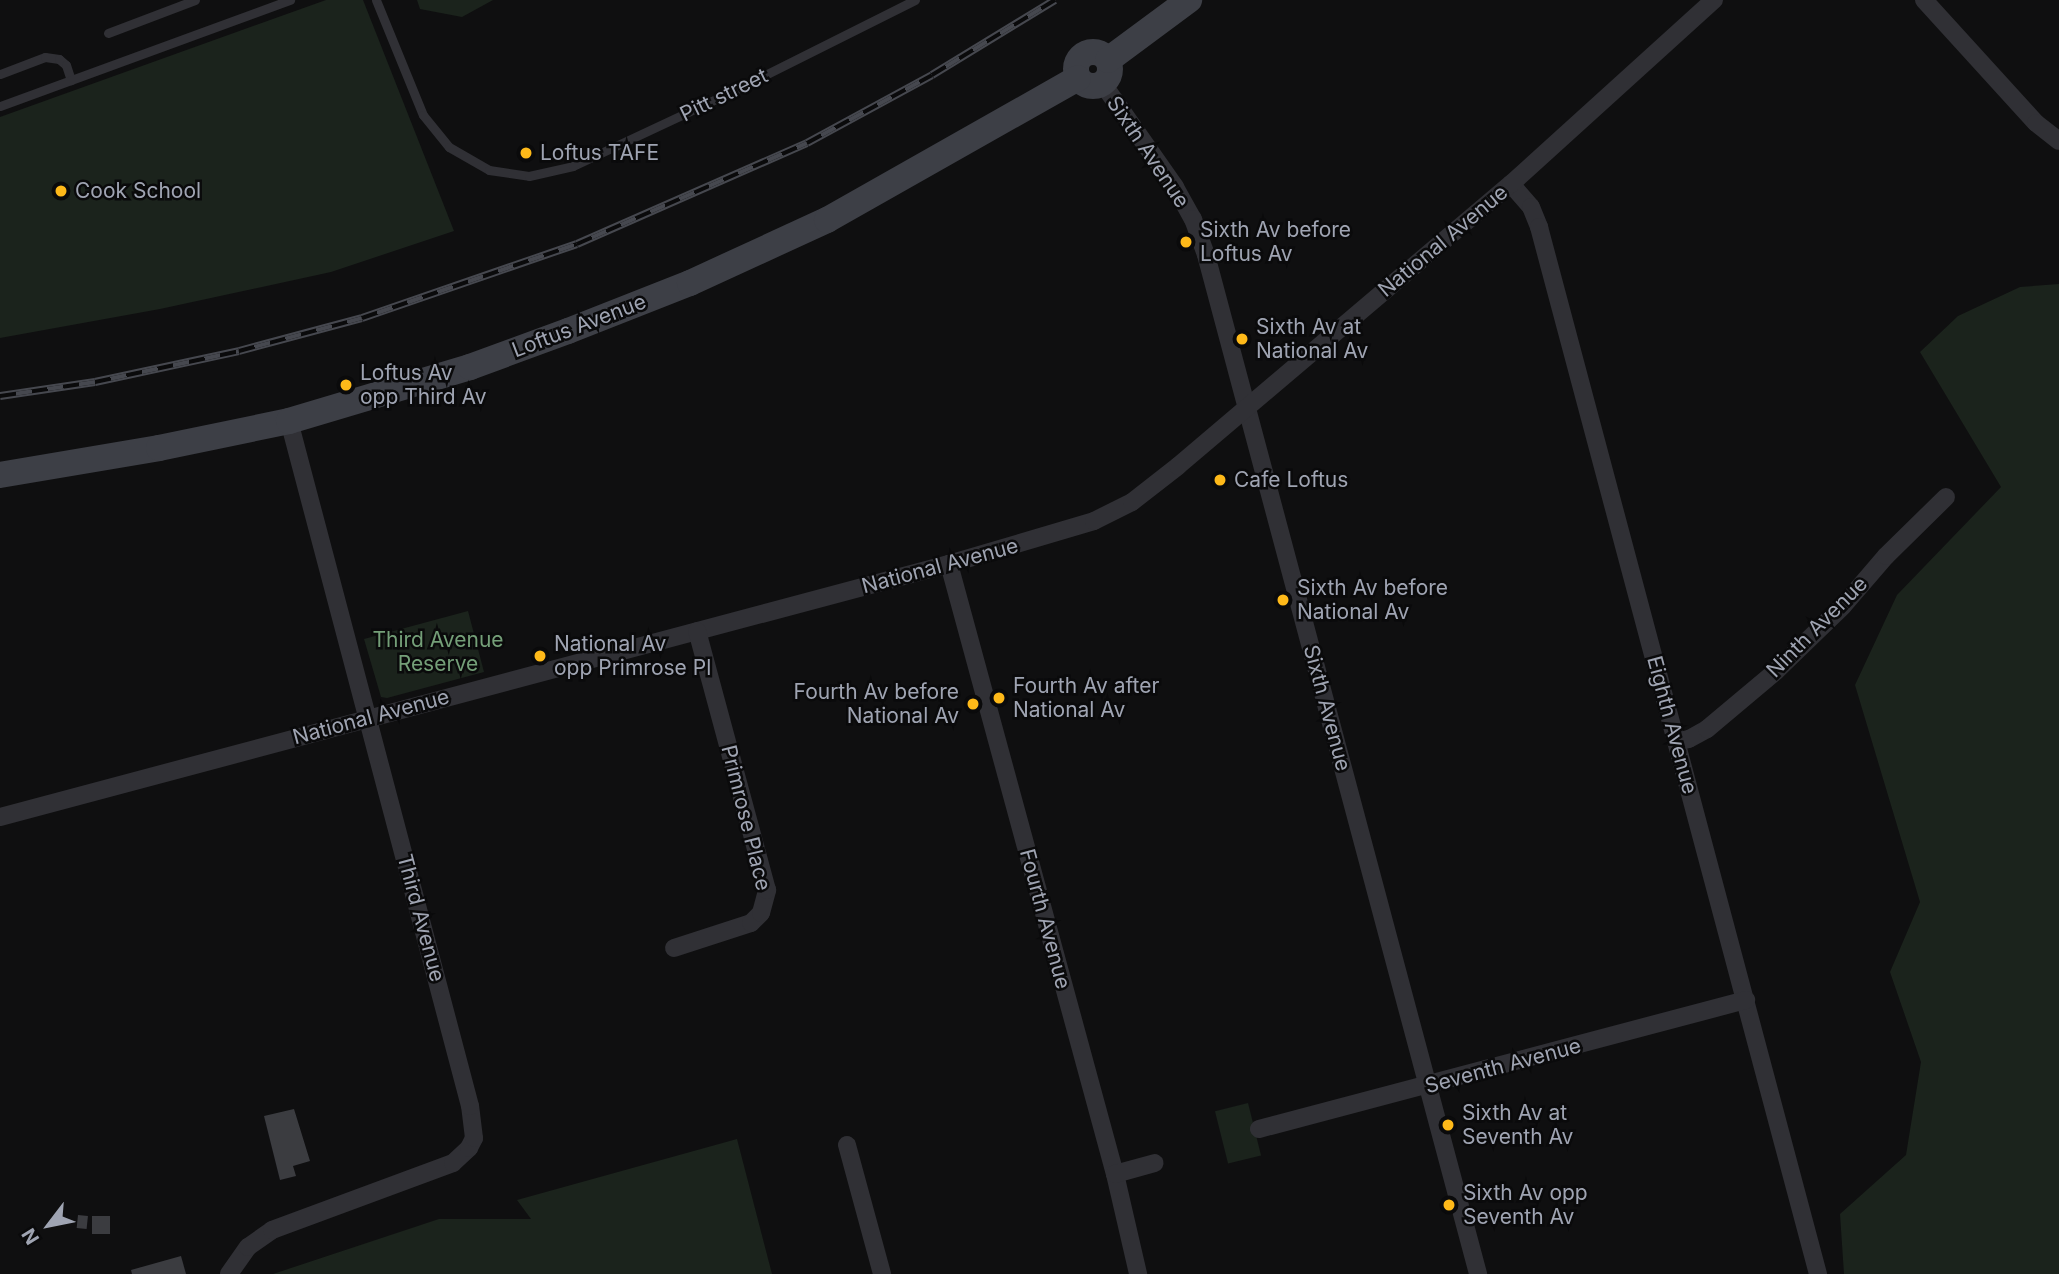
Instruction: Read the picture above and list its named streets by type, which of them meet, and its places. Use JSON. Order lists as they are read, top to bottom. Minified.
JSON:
{"streets":{"street":["Sixth Avenue","National Avenue","Loftus Avenue","Ninth Avenue","Eighth Avenue","Primrose Place","Third Avenue","Fourth Avenue","Seventh Avenue"],"lane":["Pitt street"]},"crossings":[["Sixth Avenue","National Avenue"],["Sixth Avenue","Loftus Avenue"],["Sixth Avenue","Seventh Avenue"],["National Avenue","Eighth Avenue"],["National Avenue","Primrose Place"],["National Avenue","Third Avenue"],["National Avenue","Fourth Avenue"],["Loftus Avenue","Third Avenue"],["Ninth Avenue","Eighth Avenue"],["Eighth Avenue","Seventh Avenue"]],"parks":["Third Avenue Reserve"],"places":["Loftus TAFE","Cook School","Sixth Av before Loftus Av","Sixth Av at National Av","Loftus Av opp Third Av","Cafe Loftus","Sixth Av before National Av","National Av opp Primrose Pl","Fourth Av after National Av","Fourth Av before National Av","Sixth Av at Seventh Av","Sixth Av opp Seventh Av"],"north":"bottom left"}
